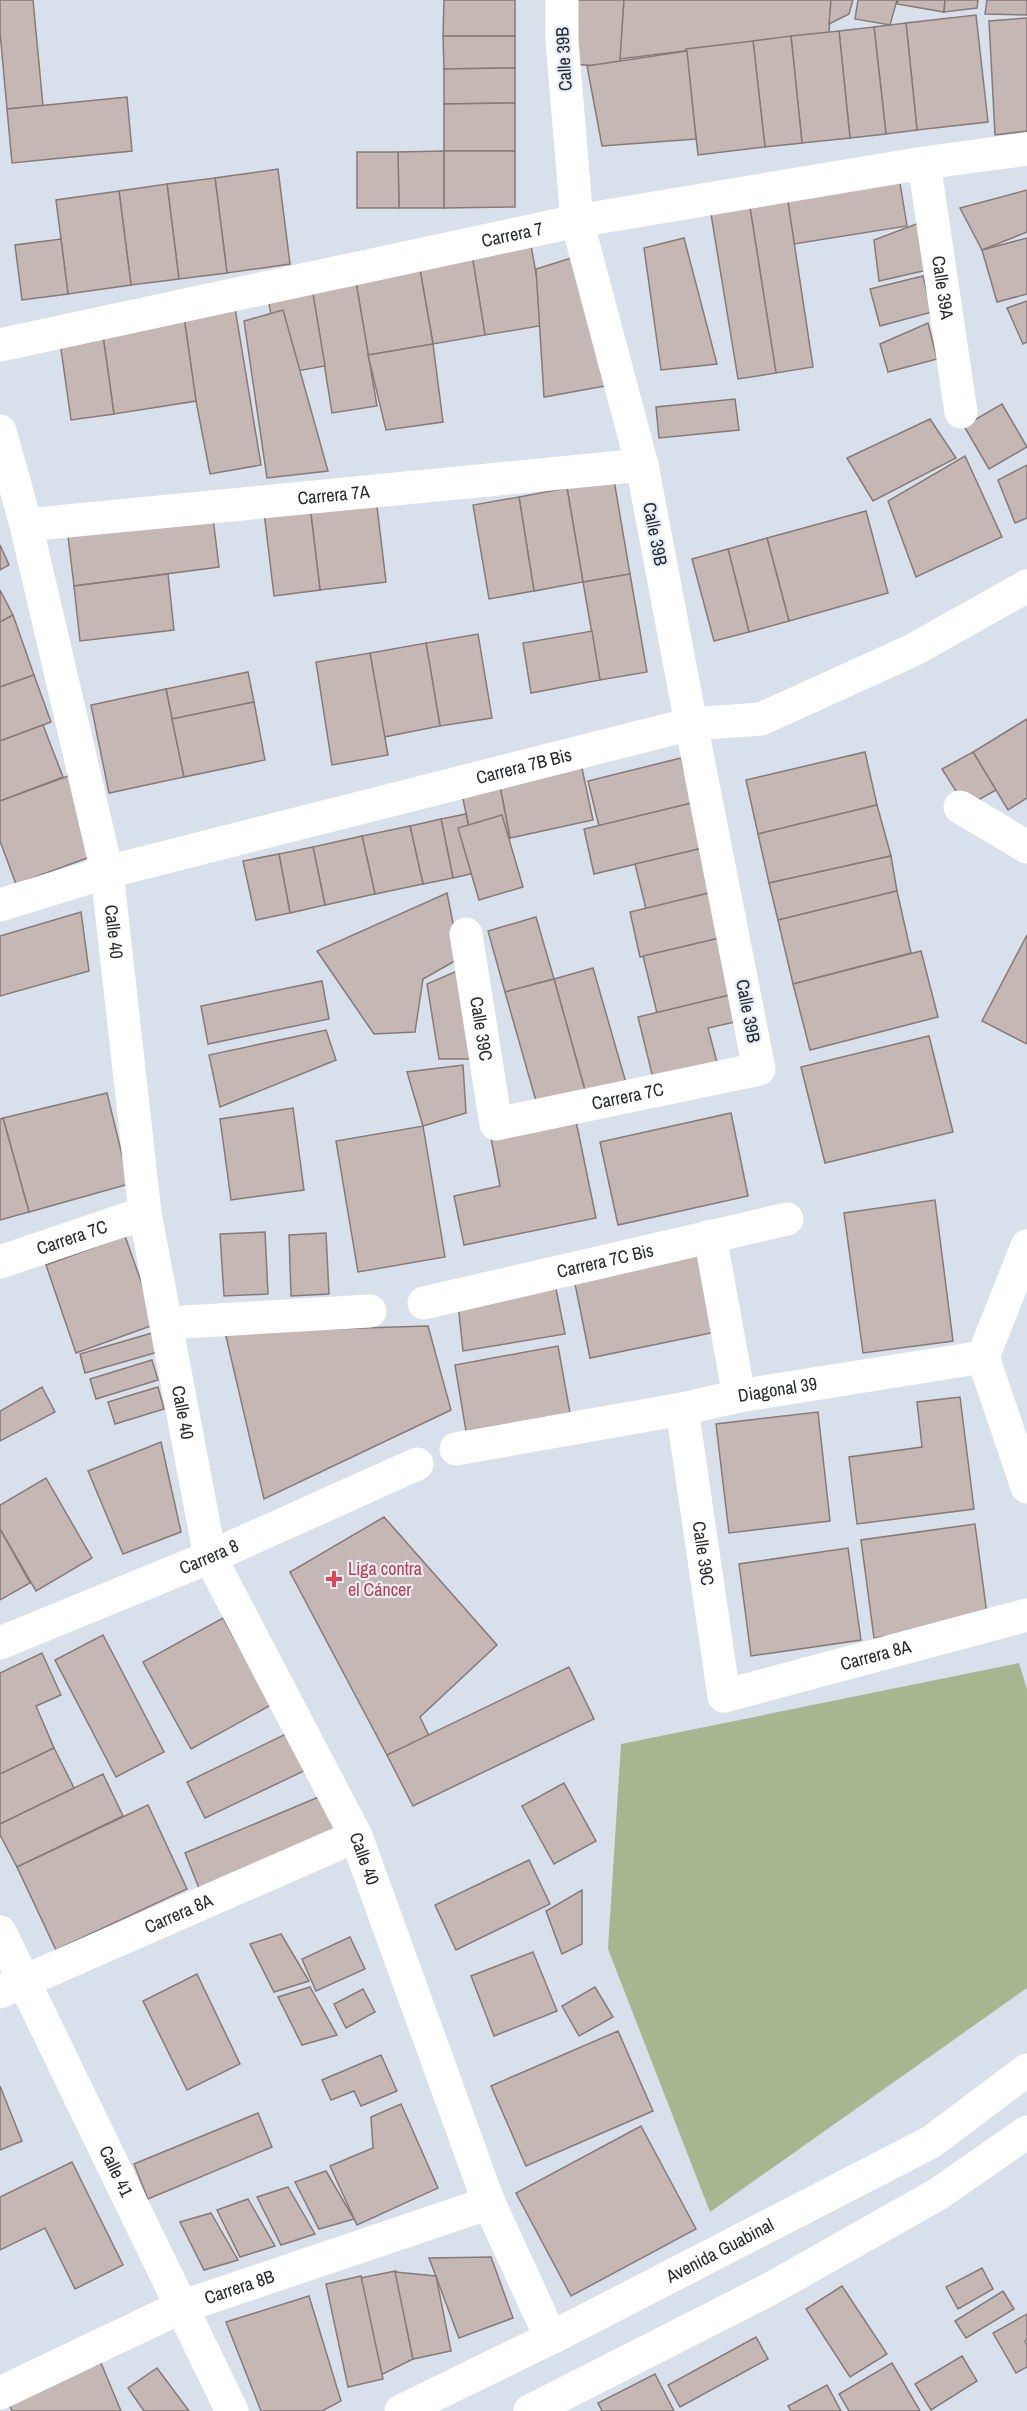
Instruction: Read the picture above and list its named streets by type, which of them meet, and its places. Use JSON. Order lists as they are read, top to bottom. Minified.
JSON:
{"streets":{"street":["Calle 39B","Carrera 7","Calle 39A","Carrera 7A","Carrera 7B Bis","Calle 40","Calle 39C","Carrera 7C","Carrera 7C Bis","Diagonal 39","Carrera 8","Carrera 8A","Calle 41","Avenida Guabinal","Carrera 8B"]},"crossings":[["Calle 39B","Carrera 7"],["Calle 39B","Carrera 7A"],["Calle 39B","Carrera 7B Bis"],["Calle 39B","Carrera 7C"],["Carrera 7","Calle 39A"],["Carrera 7A","Calle 40"],["Carrera 7B Bis","Calle 40"],["Calle 40","Carrera 7C"],["Calle 40","Carrera 8"],["Calle 40","Carrera 8A"],["Calle 40","Avenida Guabinal"],["Calle 40","Carrera 8B"],["Calle 39C","Carrera 7C"],["Calle 39C","Diagonal 39"],["Calle 39C","Carrera 8A"],["Carrera 8A","Calle 41"],["Calle 41","Carrera 8B"]],"places":{"health":["Liga contra el Cáncer"]}}
